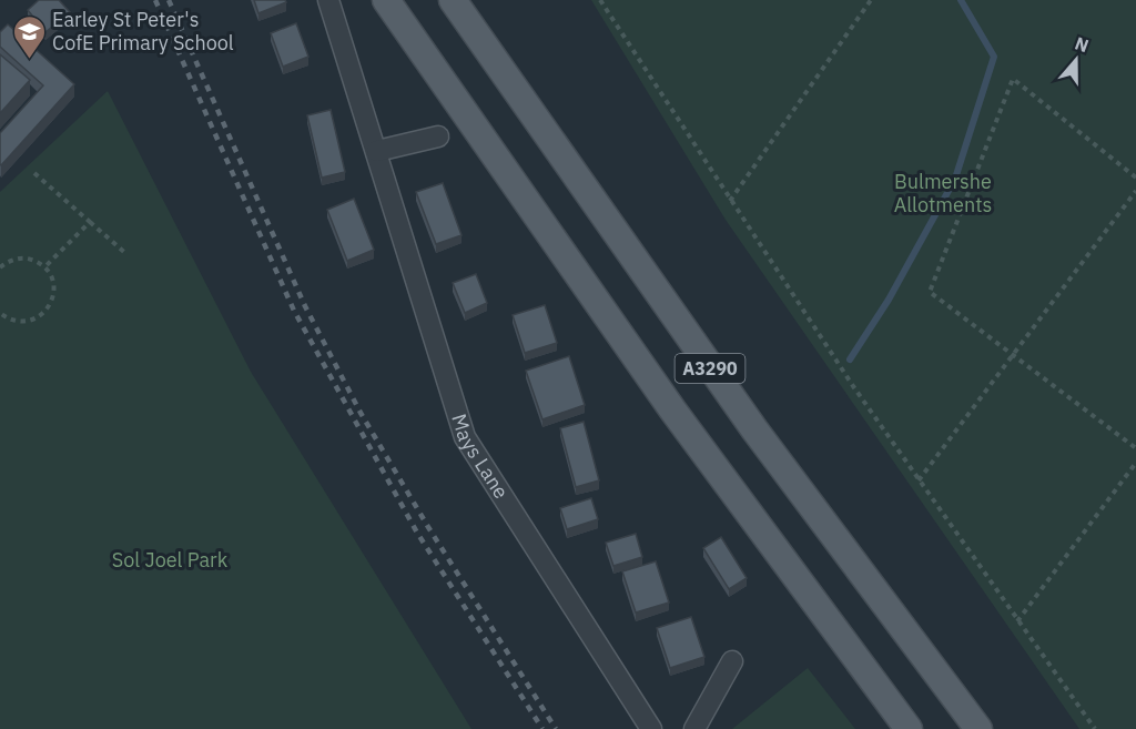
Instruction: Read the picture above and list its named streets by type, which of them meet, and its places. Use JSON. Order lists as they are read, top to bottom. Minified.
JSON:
{"streets":{"main road":["A3290"],"street":["Mays Lane"]},"parks":["Bulmershe Allotments","Sol Joel Park"],"places":{"school or university":["Earley St Peter's CofE Primary School"]},"north":"top"}
